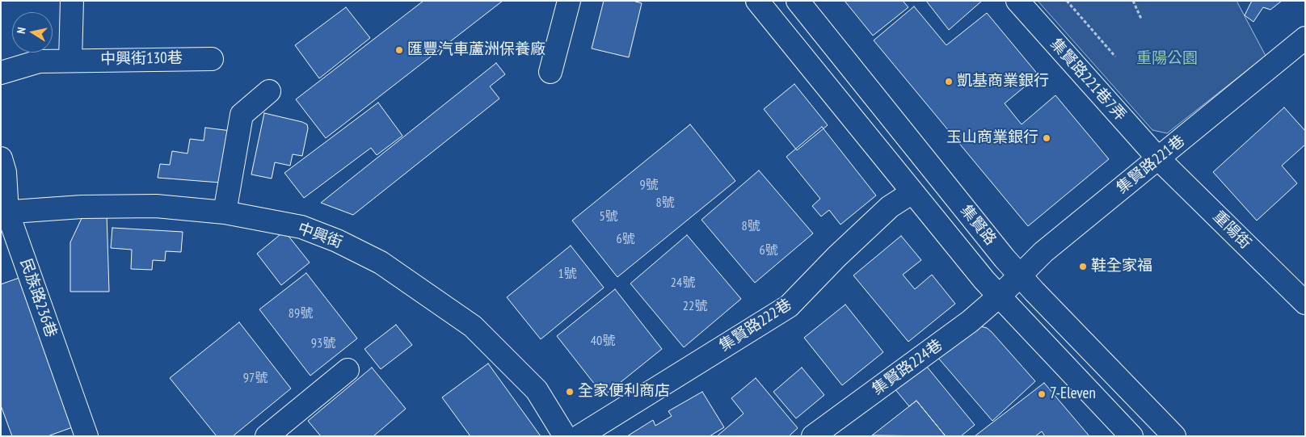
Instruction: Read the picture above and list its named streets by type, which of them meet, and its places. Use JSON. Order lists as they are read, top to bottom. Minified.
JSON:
{"streets":{"street":["中興街130巷","集賢路221巷7弄","集賢路221巷","集賢路","重陽街","中興街","民族路236巷","集賢路222巷","集賢路224巷"]},"crossings":[["集賢路221巷7弄","集賢路221巷"],["集賢路221巷7弄","重陽街"],["集賢路221巷","集賢路"],["集賢路221巷","重陽街"],["集賢路221巷","集賢路224巷"],["集賢路","集賢路222巷"],["集賢路","集賢路224巷"],["中興街","民族路236巷"]],"parks":["重陽公園"],"places":["匯豐汽車蘆洲保養廠","凱基商業銀行","玉山商業銀行","鞋全家福","全家便利商店","7-Eleven"],"house_numbers":["9號","8號","5號","8號","6號","6號","1號","24號","22號","89號","40號","93號","97號"],"north":"left"}
